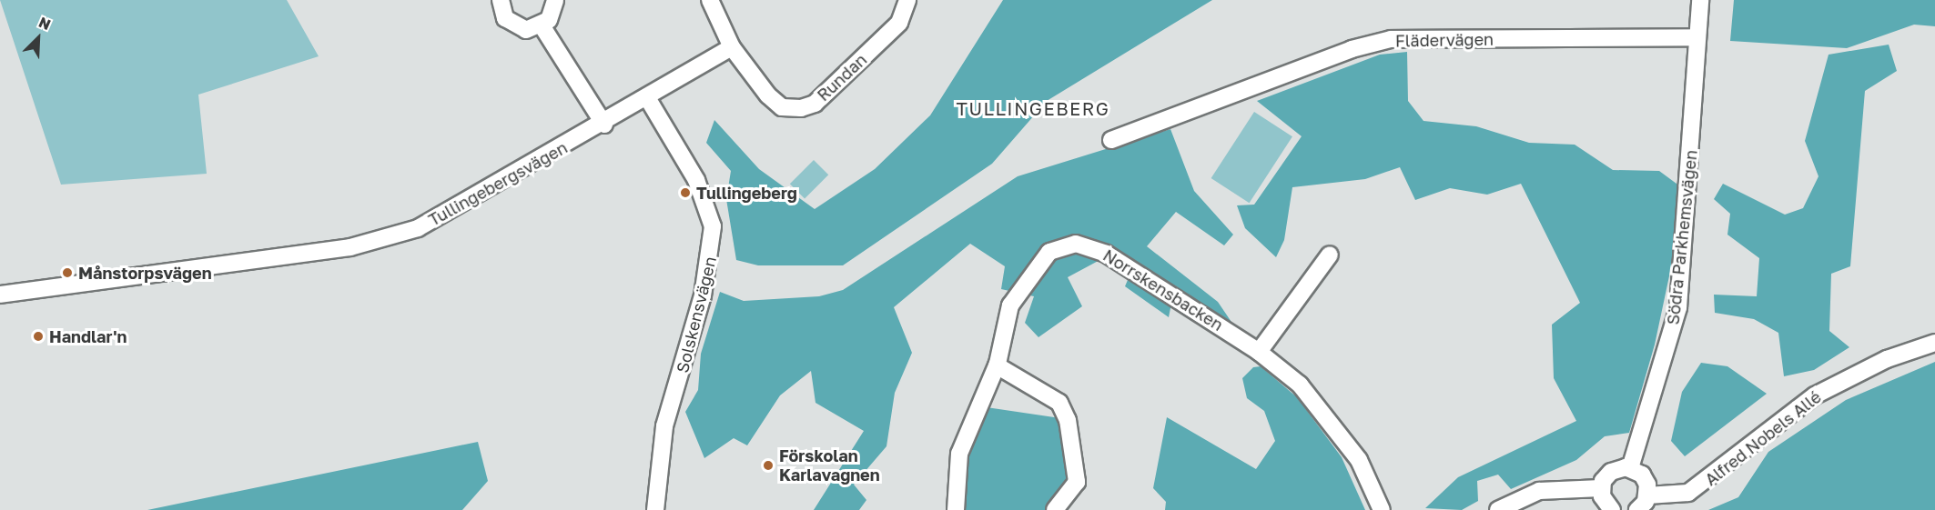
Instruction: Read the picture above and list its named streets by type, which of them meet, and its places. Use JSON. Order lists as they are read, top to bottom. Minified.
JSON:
{"streets":{"street":["Flädervägen","Rundan","Tullingebergsvägen","Södra Parkhemsvägen","Norrskensbacken","Solskensvägen","Alfred Nobels Allé"]},"crossings":[["Flädervägen","Södra Parkhemsvägen"],["Rundan","Tullingebergsvägen"],["Tullingebergsvägen","Solskensvägen"]],"districts":["TULLINGEBERG"],"places":["Tullingeberg","Månstorpsvägen","Handlar'n","Förskolan Karlavagnen"],"north":"top right"}
